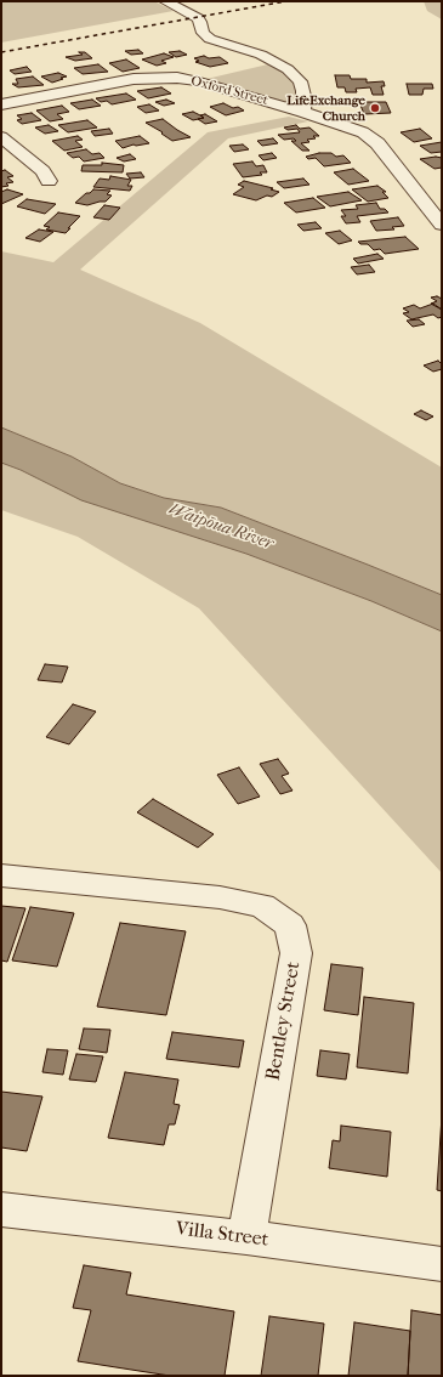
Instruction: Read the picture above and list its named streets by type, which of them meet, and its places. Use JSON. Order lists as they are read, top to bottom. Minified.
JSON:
{"streets":{"street":["Oxford Street","Bentley Street","Villa Street"]},"crossings":[["Bentley Street","Villa Street"]],"water":["Waipōua River"],"places":["LifeExchange Church"]}
